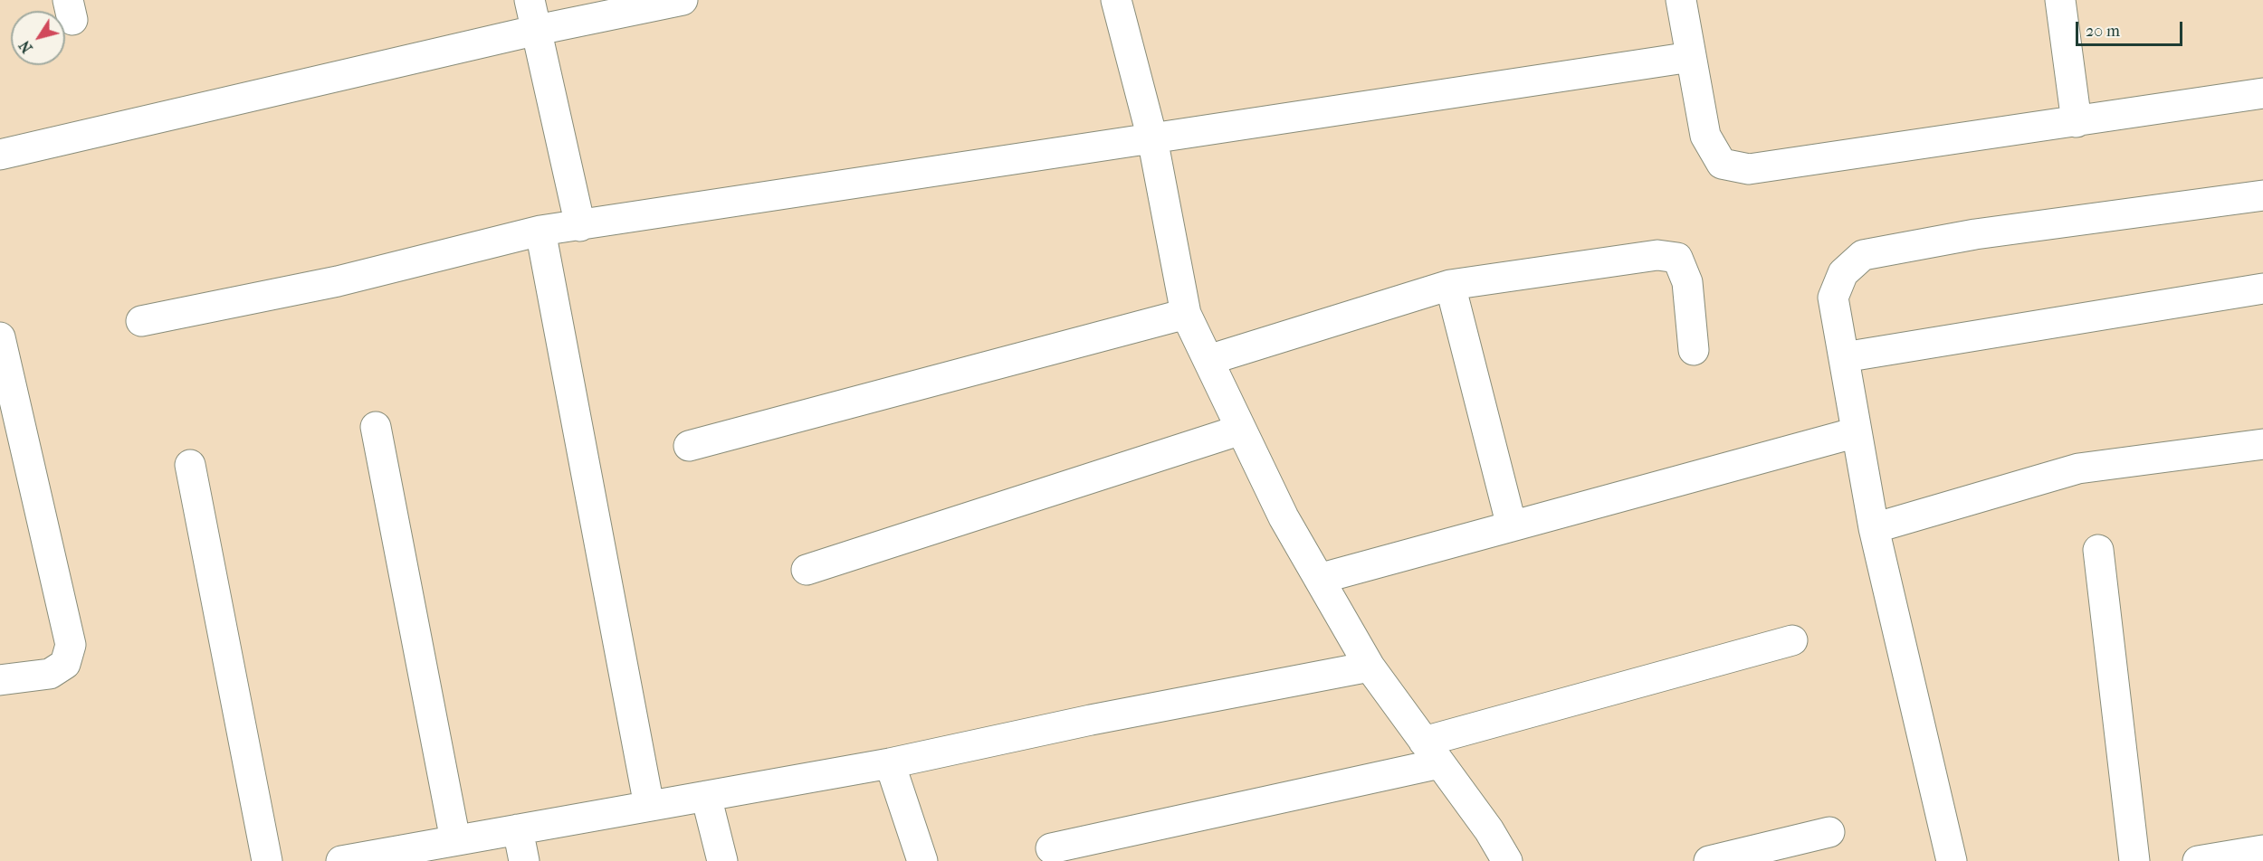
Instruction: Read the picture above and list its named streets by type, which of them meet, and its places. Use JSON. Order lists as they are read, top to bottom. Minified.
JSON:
{"scale_bar":"20 m","north":"bottom left"}
